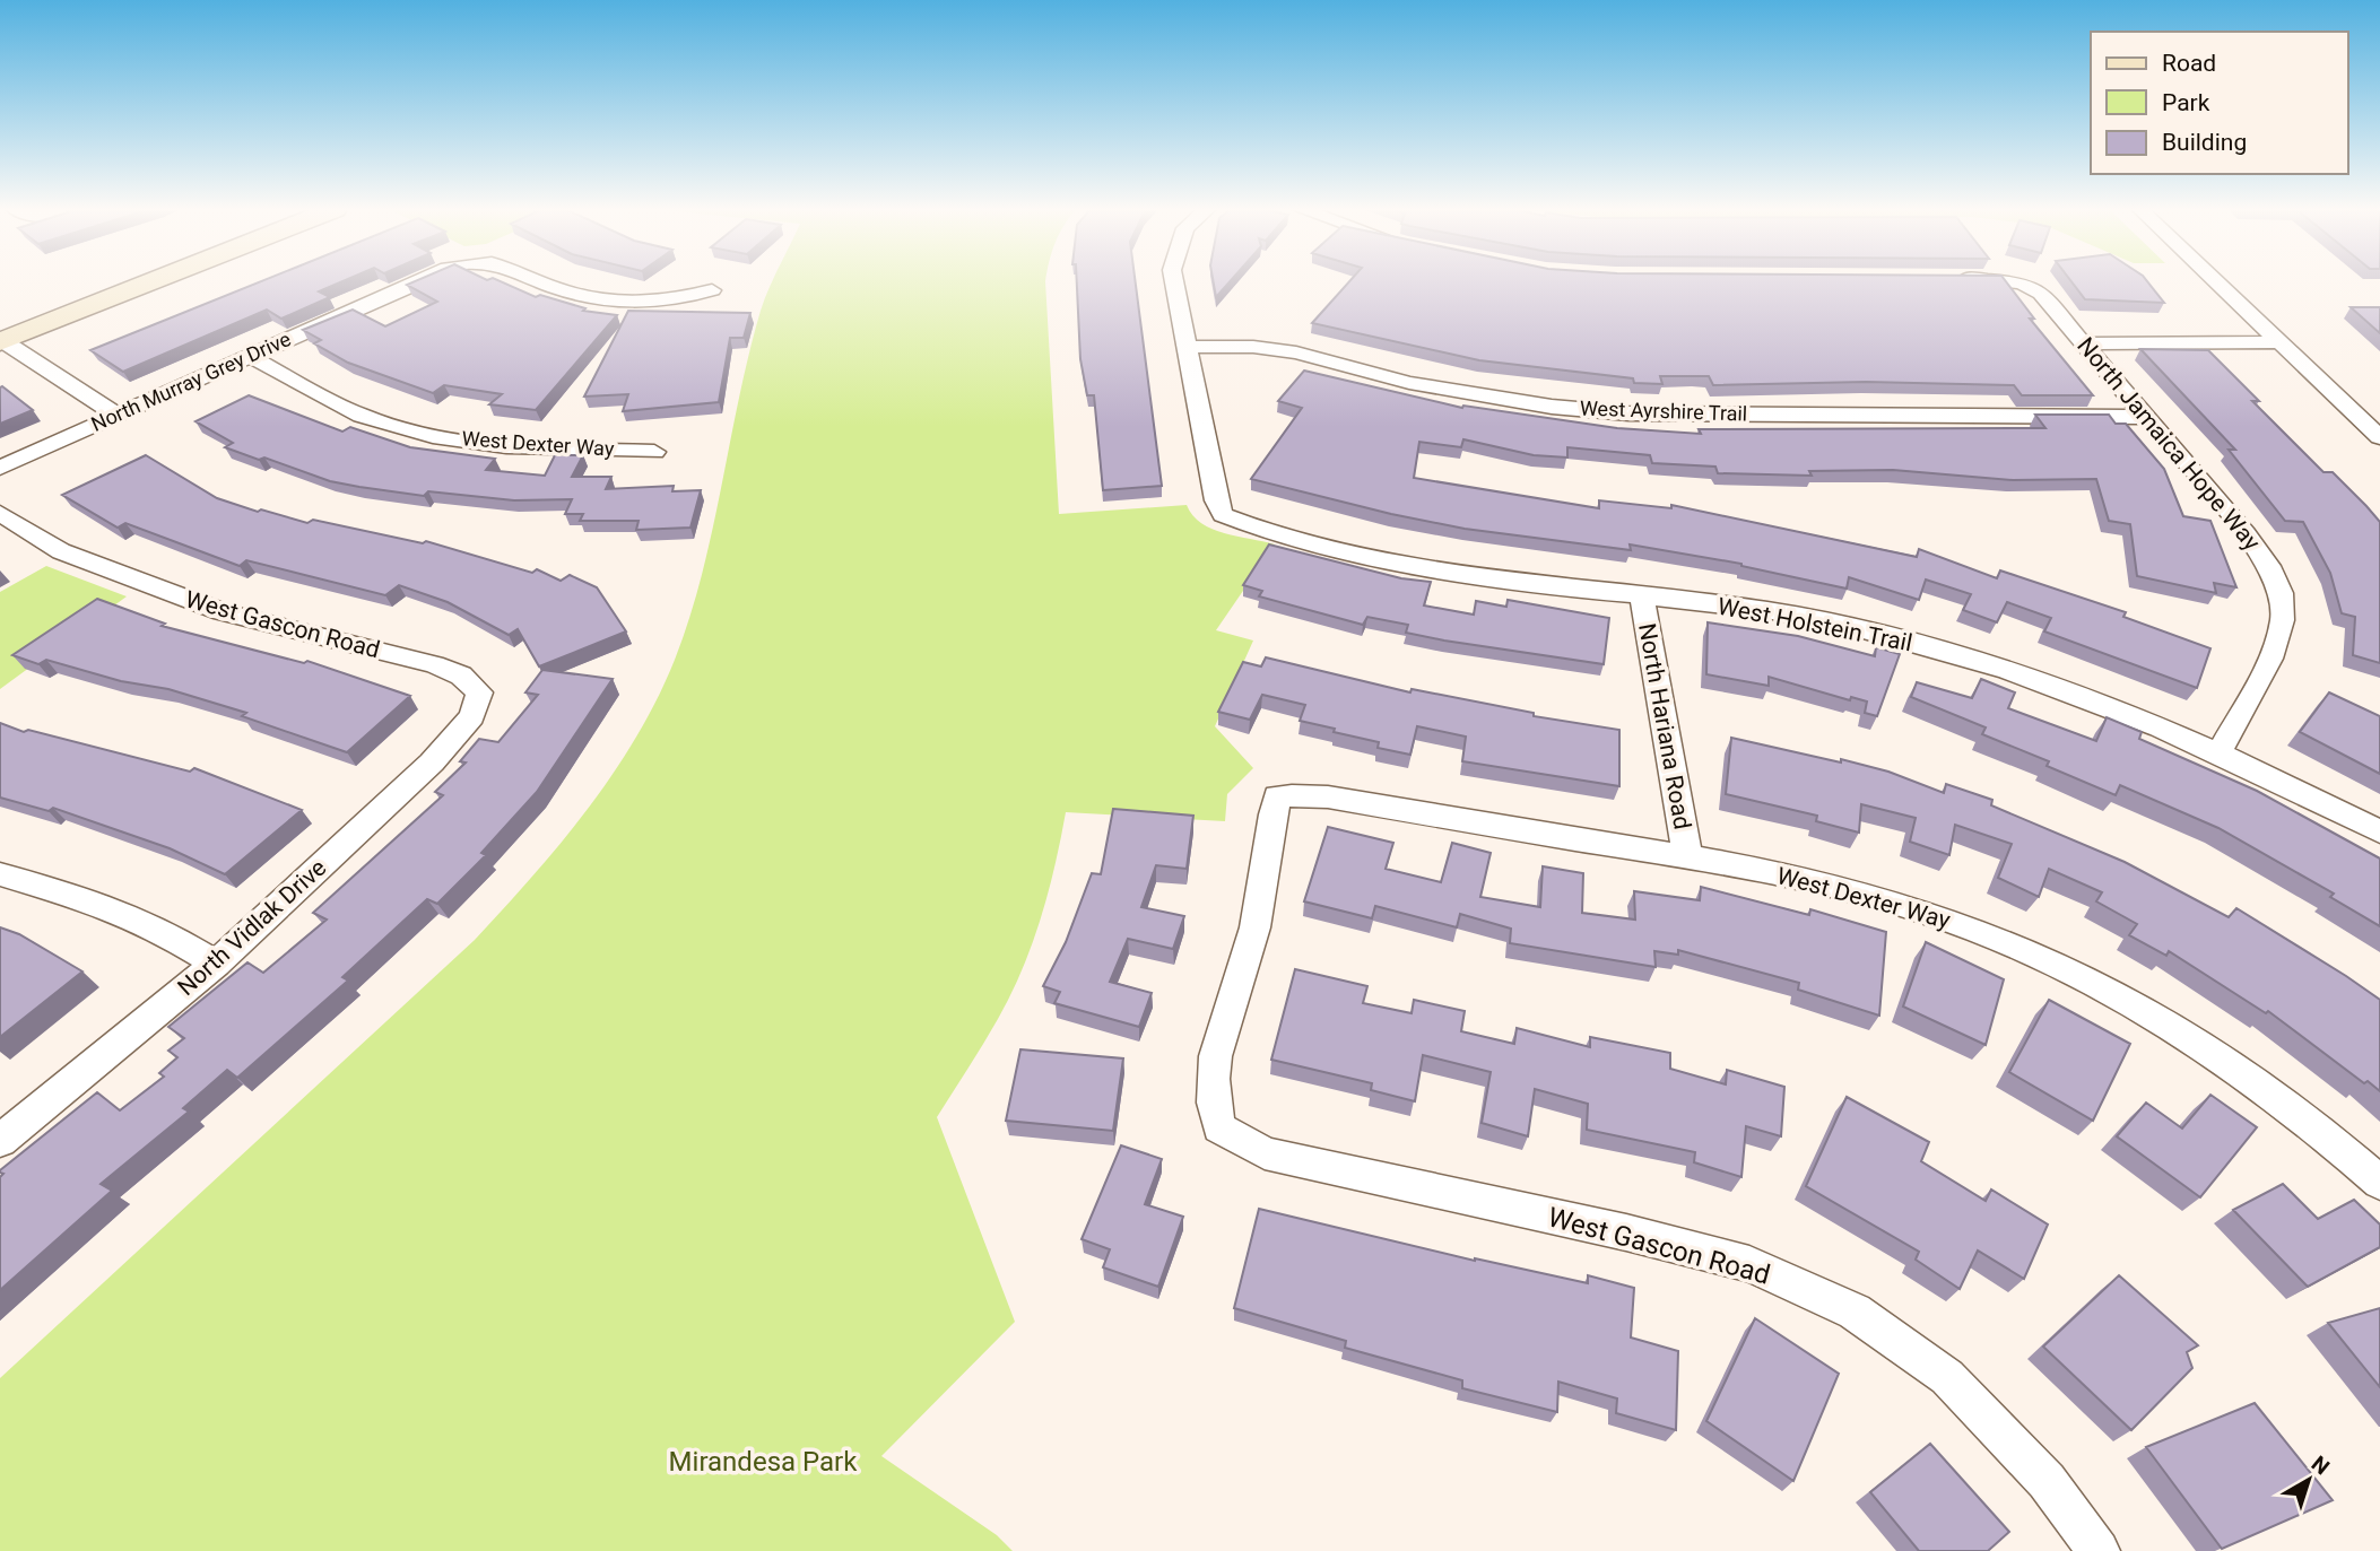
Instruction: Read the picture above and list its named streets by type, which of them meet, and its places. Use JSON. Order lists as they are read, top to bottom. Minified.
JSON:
{"streets":{"street":["North Murray Grey Drive","West Ayrshire Trail","West Dexter Way","North Jamaica Hope Way","West Gascon Road","West Holstein Trail","North Hariana Road","North Vidlak Drive"]},"crossings":[["North Murray Grey Drive","West Dexter Way"],["West Ayrshire Trail","North Jamaica Hope Way"],["West Ayrshire Trail","West Holstein Trail"],["West Dexter Way","West Gascon Road"],["West Dexter Way","North Hariana Road"],["North Jamaica Hope Way","West Holstein Trail"],["West Gascon Road","North Vidlak Drive"],["West Holstein Trail","North Hariana Road"]],"parks":["Mirandesa Park"],"legend":["Road","Park","Building"],"north":"top right"}
